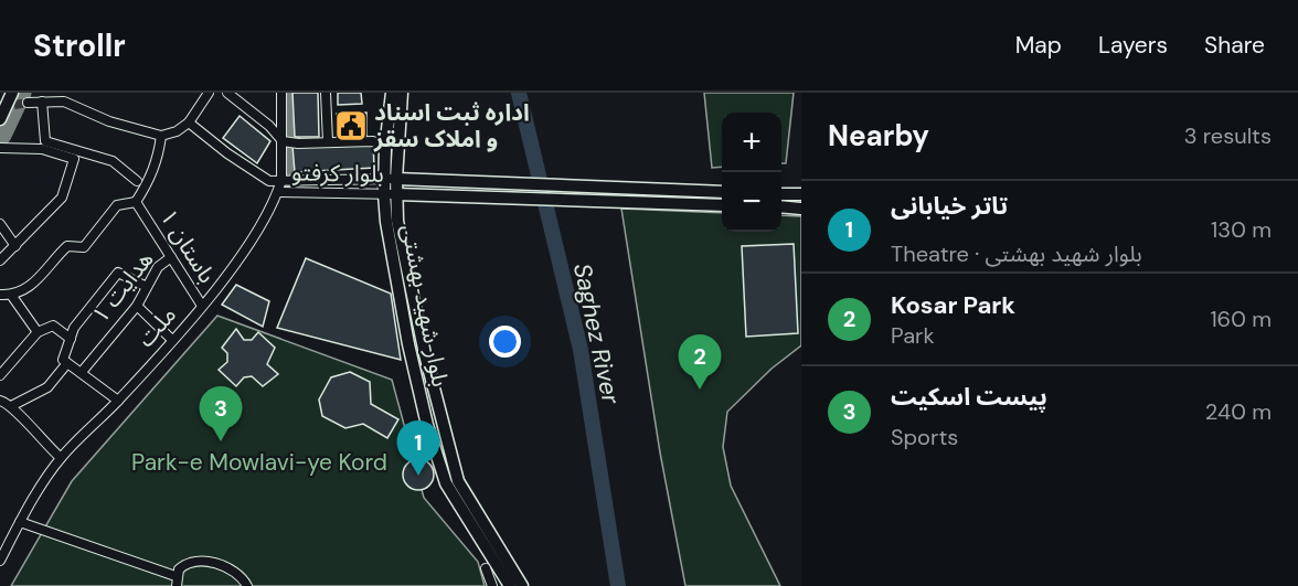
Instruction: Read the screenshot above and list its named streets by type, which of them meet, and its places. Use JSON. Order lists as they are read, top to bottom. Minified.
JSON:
{"streets":{"main road":["بلوار شهید بهشتی"],"street":["بلوار کرفتو","باستان ۱","هدایت ۱","ملت"]},"crossings":[["بلوار کرفتو","بلوار شهید بهشتی"],["بلوار کرفتو","ملت"],["باستان ۱","هدایت ۱"],["باستان ۱","ملت"]],"water":["Saghez River"],"parks":["Park-e Mowlavi-ye Kord"],"places":{"public building":["اداره ثبت اسناد و املاک سقز"]},"page":{"header":"Strollr","nav":["Map","Layers","Share"],"heading":["Nearby","3 results"],"map_buttons":["+","−"],"list":[{"mark":"1","name":"تاتر خیابانی","note":"Theatre · بلوار شهید بهشتی","value":"130 m"},{"mark":"2","name":"Kosar Park","note":"Park","value":"160 m"},{"mark":"3","name":"پیست اسکیت","note":"Sports","value":"240 m"}],"pins":["2","3","1"]}}
